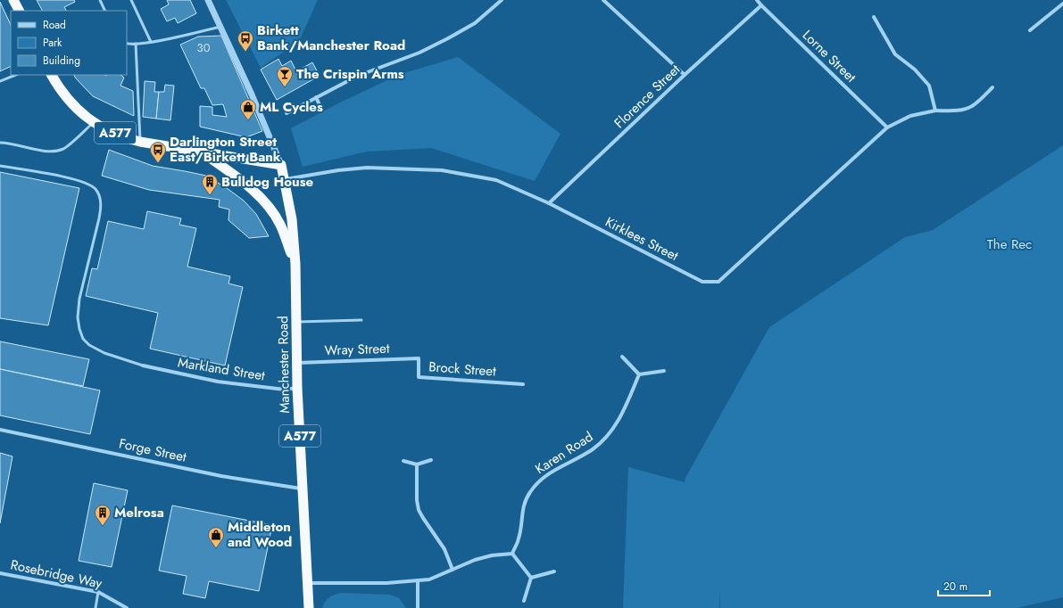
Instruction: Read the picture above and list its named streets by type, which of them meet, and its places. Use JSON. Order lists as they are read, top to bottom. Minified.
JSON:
{"streets":{"highway":["A577","Manchester Road"],"street":["Lorne Street","Florence Street","Kirklees Street","Wray Street","Markland Street","Brock Street","Forge Street","Karen Road","Rosebridge Way"]},"crossings":[["Lorne Street","Florence Street"],["Lorne Street","Kirklees Street"],["Florence Street","Kirklees Street"],["A577","Manchester Road"],["Kirklees Street","Manchester Road"],["Wray Street","Manchester Road"],["Wray Street","Brock Street"],["Manchester Road","Markland Street"],["Manchester Road","Forge Street"]],"parks":["The Rec"],"places":{"bus stop":["Birkett Bank/Manchester Road","Darlington Street East/Birkett Bank"],"bar":["The Crispin Arms"],"shop":["ML Cycles","Middleton and Wood"],"building":["Bulldog House","Melrosa"]},"house_numbers":["30"],"legend":["Road","Park","Building"],"scale_bar":"20 m"}
